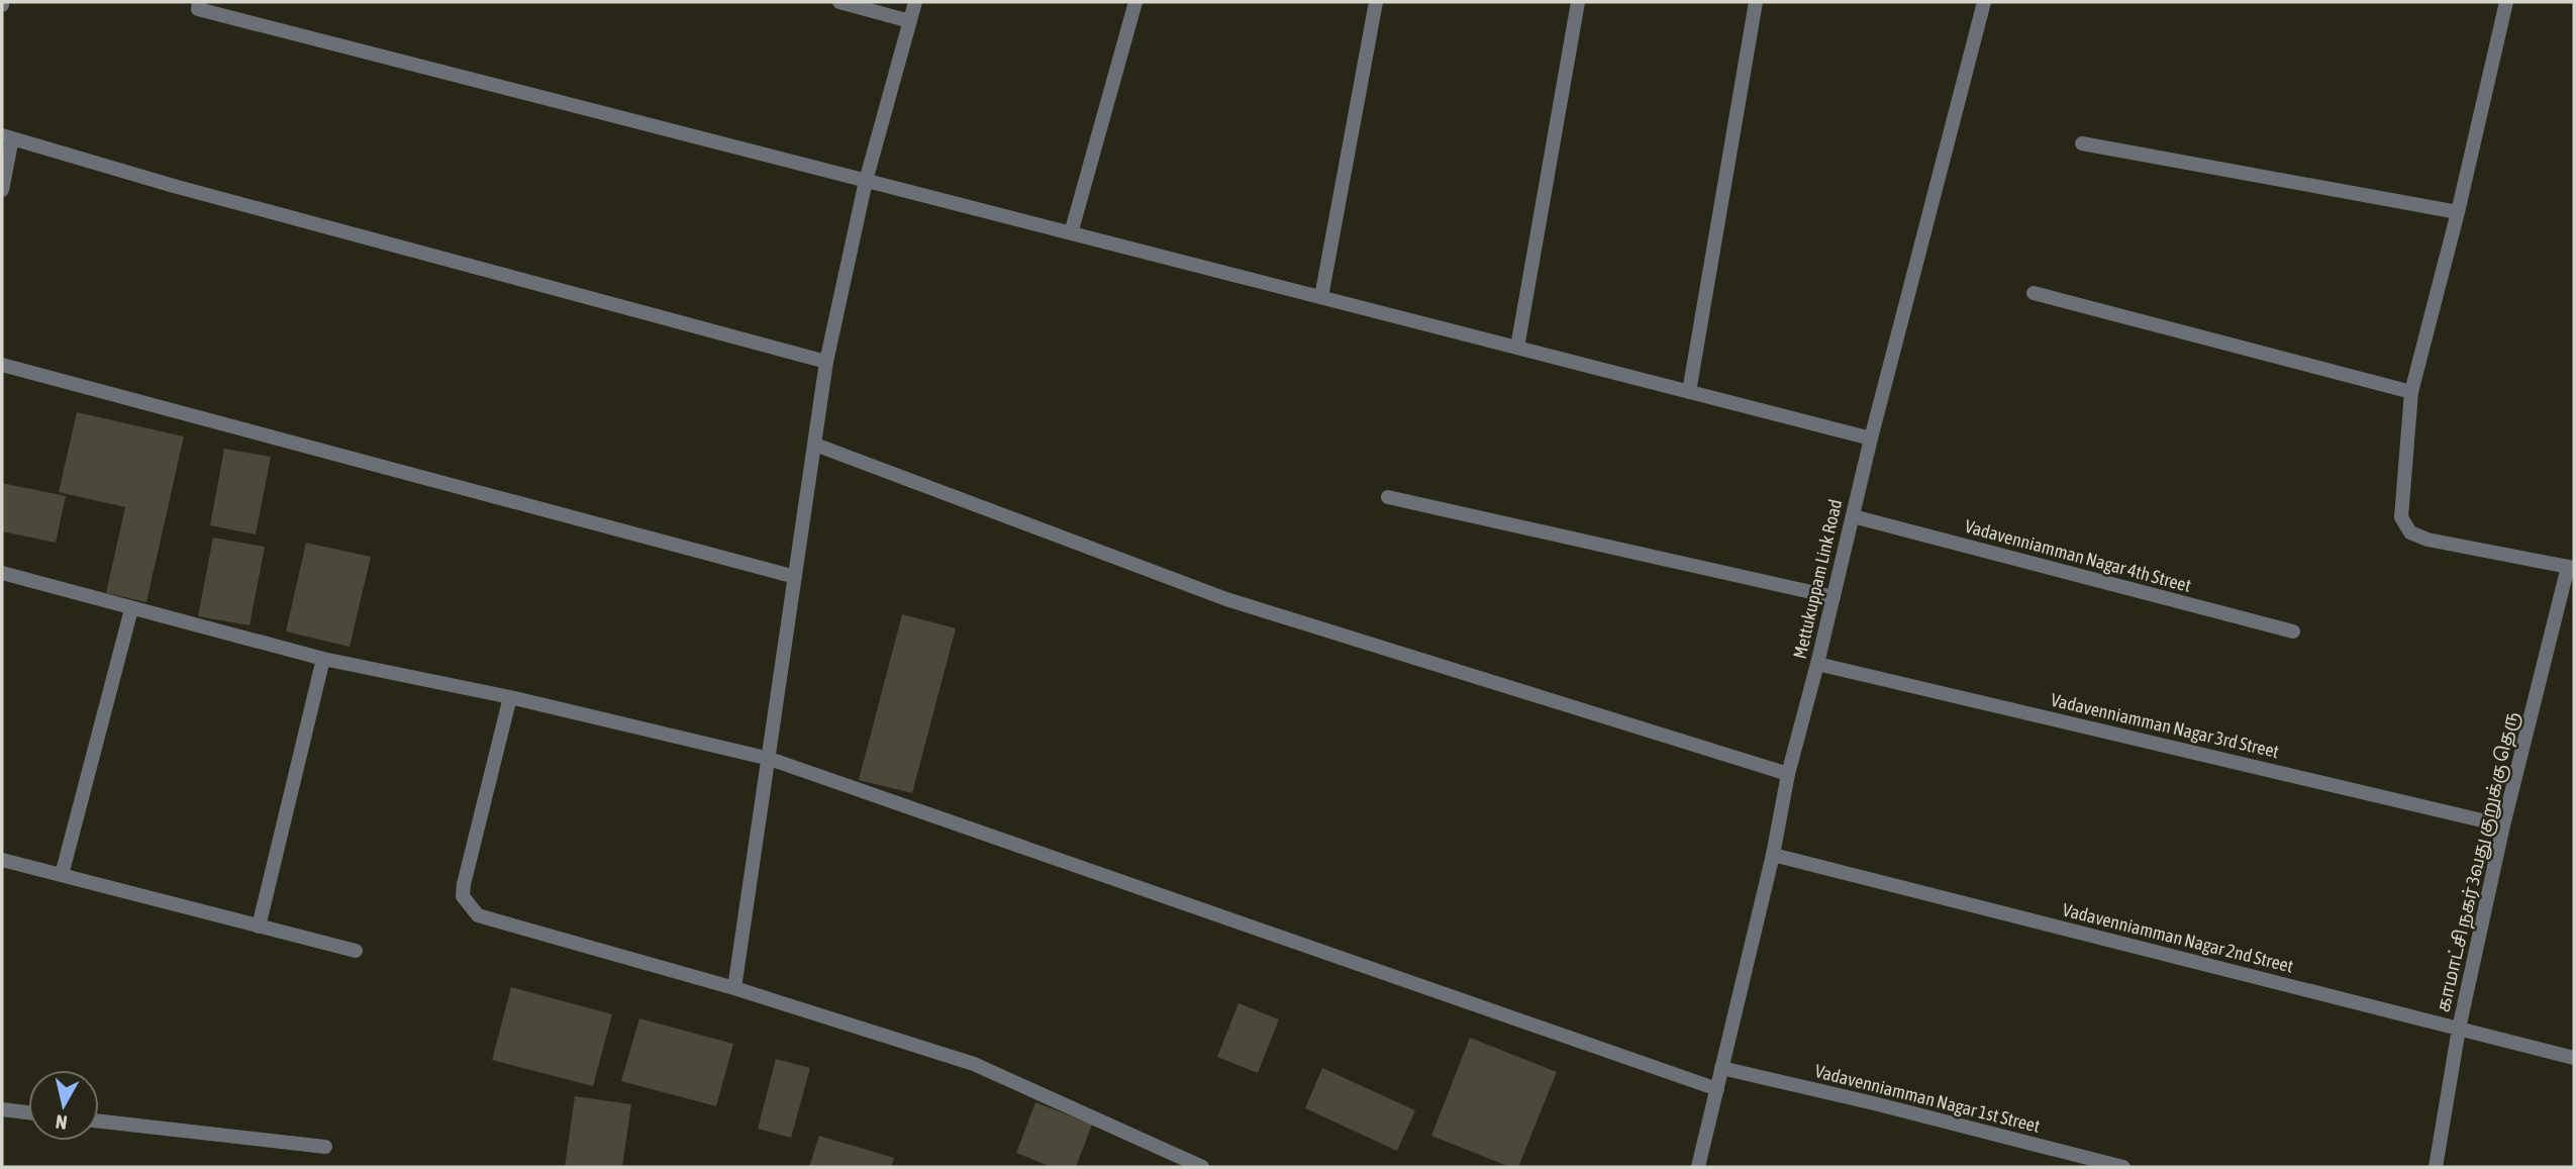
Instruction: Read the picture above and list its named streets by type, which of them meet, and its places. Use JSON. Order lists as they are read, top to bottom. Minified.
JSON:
{"streets":{"street":["Vadavenniamman Nagar 4th Street","Mettukuppam Link Road","Vadavenniamman Nagar 3rd Street","காமாட்சி நகர் 3வது குறுக்கு தெரு","Vadavenniamman Nagar 2nd Street","Vadavenniamman Nagar 1st Street"]},"crossings":[["Vadavenniamman Nagar 4th Street","Mettukuppam Link Road"],["Mettukuppam Link Road","Vadavenniamman Nagar 3rd Street"],["Mettukuppam Link Road","Vadavenniamman Nagar 2nd Street"],["Mettukuppam Link Road","Vadavenniamman Nagar 1st Street"],["Vadavenniamman Nagar 3rd Street","காமாட்சி நகர் 3வது குறுக்கு தெரு"],["காமாட்சி நகர் 3வது குறுக்கு தெரு","Vadavenniamman Nagar 2nd Street"]],"north":"bottom"}
